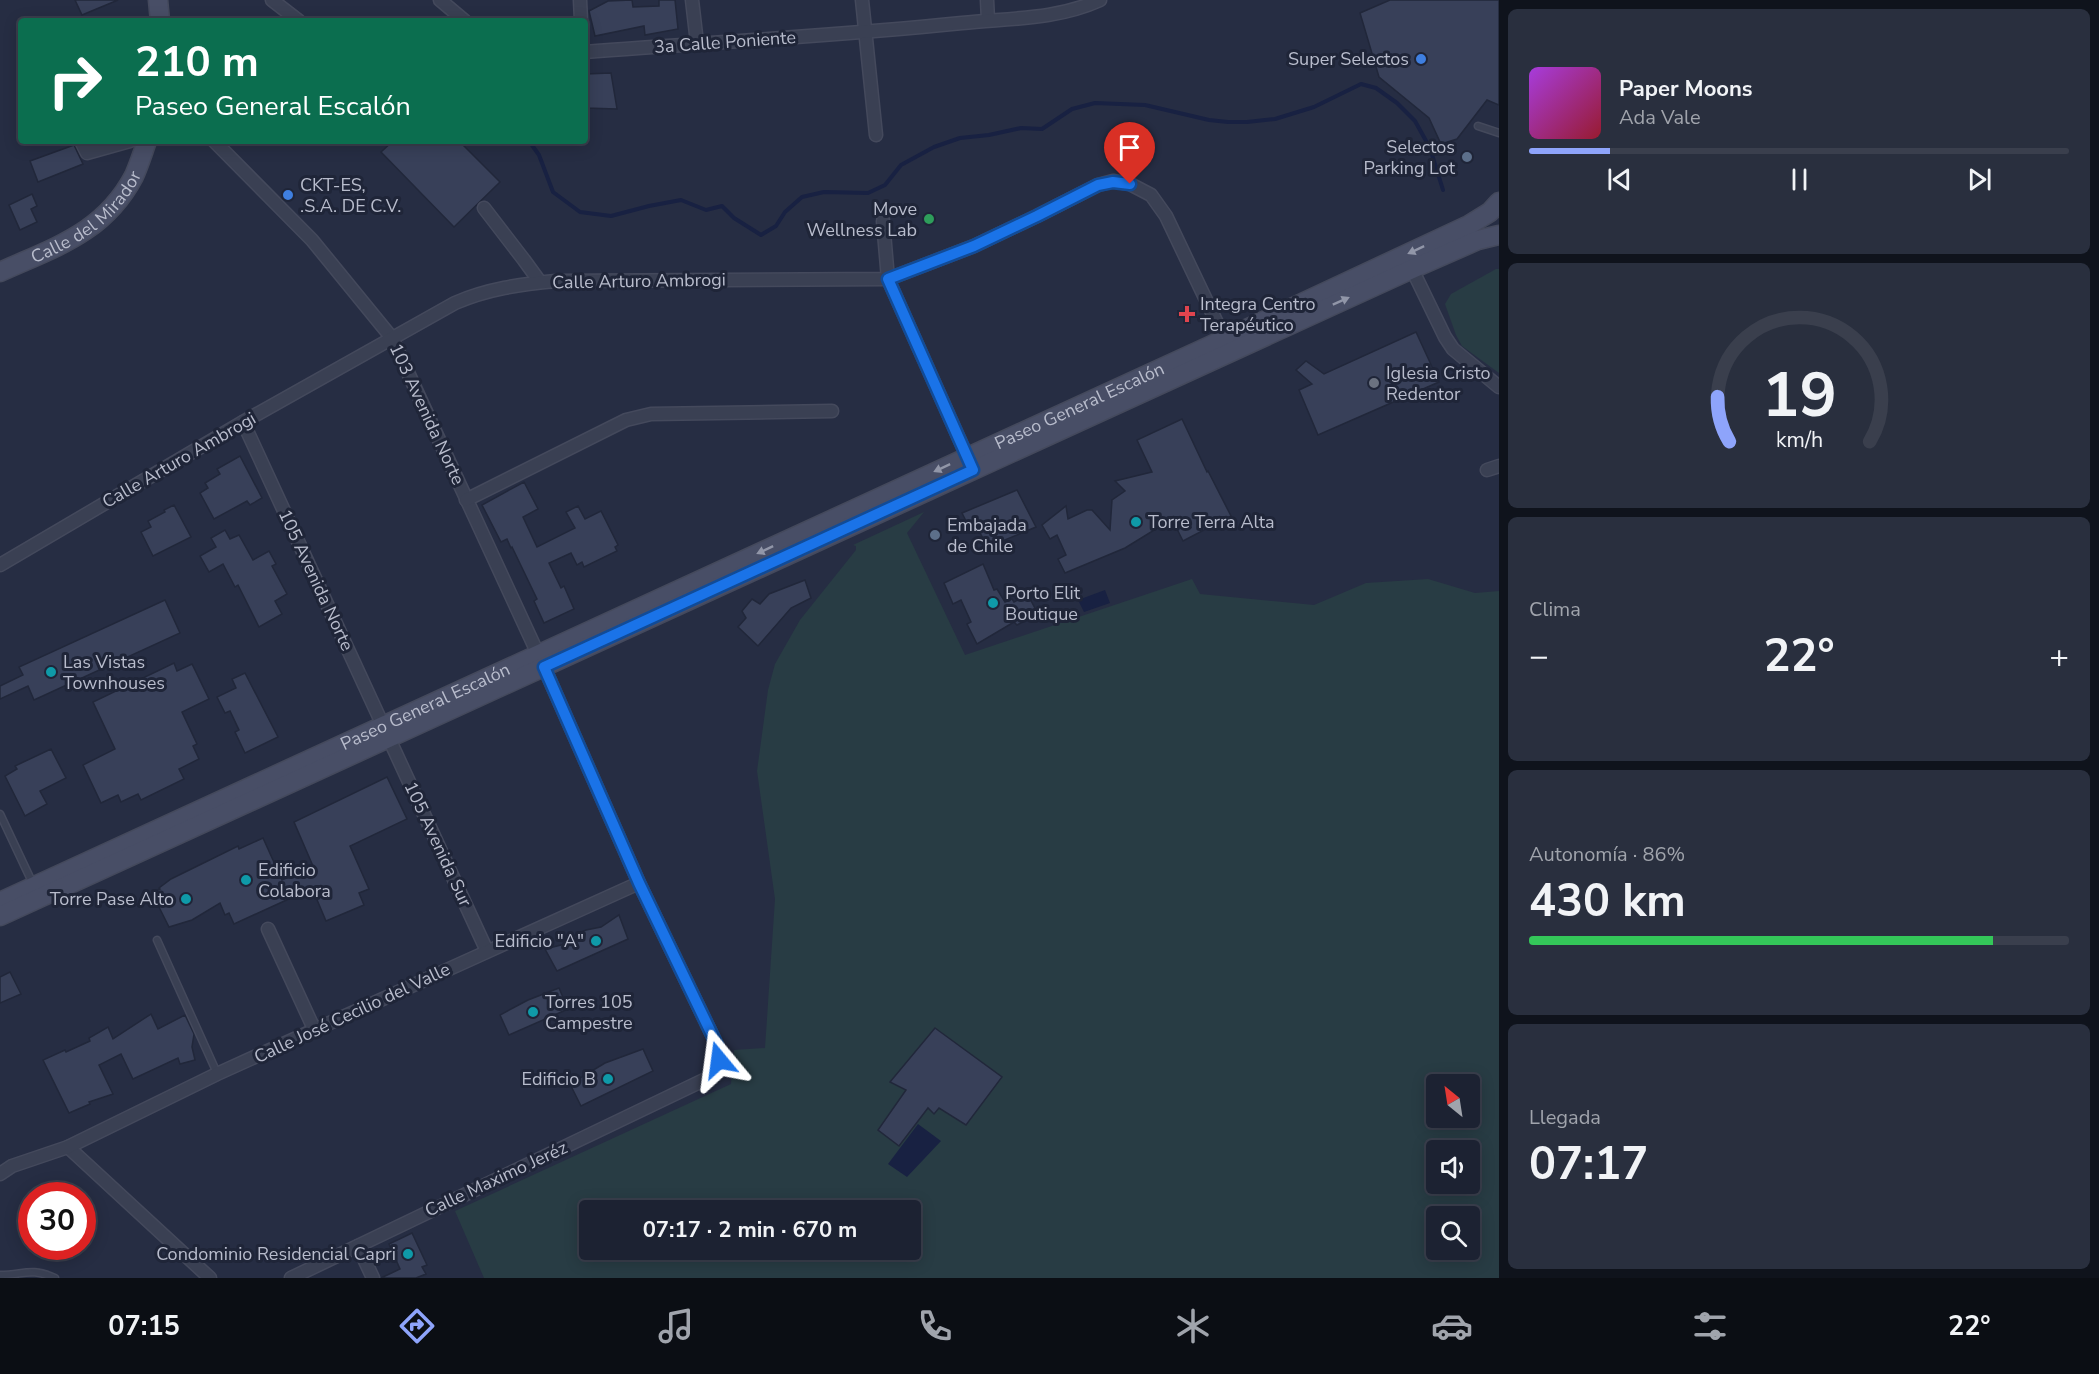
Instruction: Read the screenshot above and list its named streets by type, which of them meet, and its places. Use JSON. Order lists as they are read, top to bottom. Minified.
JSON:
{"streets":{"street":["3a Calle Poniente","Calle del Mirador","Calle Arturo Ambrogi","Paseo General Escalón","103 Avenida Norte","105 Avenida Norte","105 Avenida Sur","Calle José Cecilio del Valle","Calle Maximo Jeréz"]},"crossings":[["Calle Arturo Ambrogi","Paseo General Escalón"],["Calle Arturo Ambrogi","103 Avenida Norte"],["Calle Arturo Ambrogi","105 Avenida Norte"],["Paseo General Escalón","103 Avenida Norte"],["Paseo General Escalón","105 Avenida Norte"],["Paseo General Escalón","105 Avenida Sur"],["103 Avenida Norte","Calle José Cecilio del Valle"],["103 Avenida Norte","Calle Maximo Jeréz"],["105 Avenida Norte","105 Avenida Sur"],["105 Avenida Sur","Calle José Cecilio del Valle"]],"places":{"other":["Super Selectos","Selectos Parking Lot","CKT-ES, .S.A. DE C.V.","Move Wellness Lab","Iglesia Cristo Redentor","Torre Terra Alta","Embajada de Chile","Porto Elit Boutique","Las Vistas Townhouses","Edificio Colabora","Torre Pase Alto","Edificio \"A\"","Torres 105 Campestre","Edificio B","Condominio Residencial Capri"],"health":["Integra Centro Terapéutico"]},"north":"top left","page":{"turn":["210 m","Paseo General Escalón"],"song":["Paper Moons","Ada Vale"],"tile":["Clima",["Autonomía · 86%","430 km"],["Llegada","07:17"]],"heat":["−","22°","+"],"limit":"30","trip":"07:17 · 2 min · 670 m","tabs":["07:15","22°"],"gauge":["19","km/h"]}}
